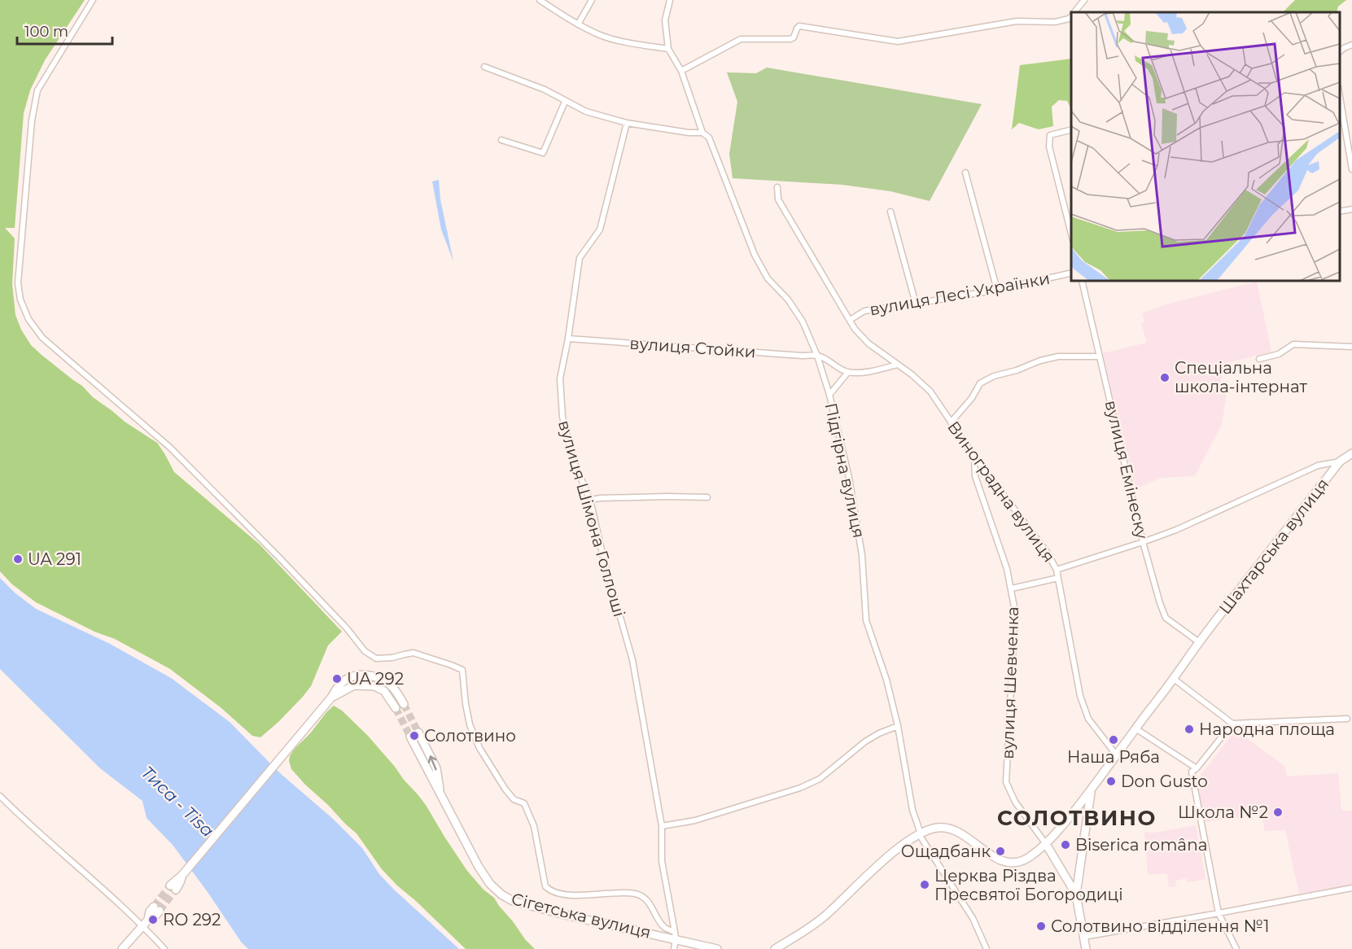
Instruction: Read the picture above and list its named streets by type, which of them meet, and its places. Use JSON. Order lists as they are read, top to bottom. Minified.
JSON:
{"streets":{"street":["вулиця Лесі Українки","вулиця Стойки","вулиця Емінеску","Підгірна вулиця","Виноградна вулиця","вулиця Шімона Голлоші","Шахтарська вулиця","вулиця Шевченка","Сігетська вулиця"]},"crossings":[["вулиця Лесі Українки","Виноградна вулиця"],["вулиця Стойки","Підгірна вулиця"],["вулиця Стойки","вулиця Шімона Голлоші"],["вулиця Емінеску","Виноградна вулиця"],["вулиця Емінеску","Шахтарська вулиця"],["Виноградна вулиця","Шахтарська вулиця"],["Виноградна вулиця","вулиця Шевченка"],["вулиця Шімона Голлоші","Сігетська вулиця"]],"districts":["СОЛОТВИНО"],"water":["Тиса - Tisa"],"places":["Спеціальна школа-інтернат","UA 291","UA 292","Народна площа","Солотвино","Наша Ряба","Don Gusto","Школа №2","Biserica româna","Ощадбанк","Церква Різдва Пресвятої Богородиці","RO 292","Солотвино відділення №1"],"scale_bar":"100 m"}
